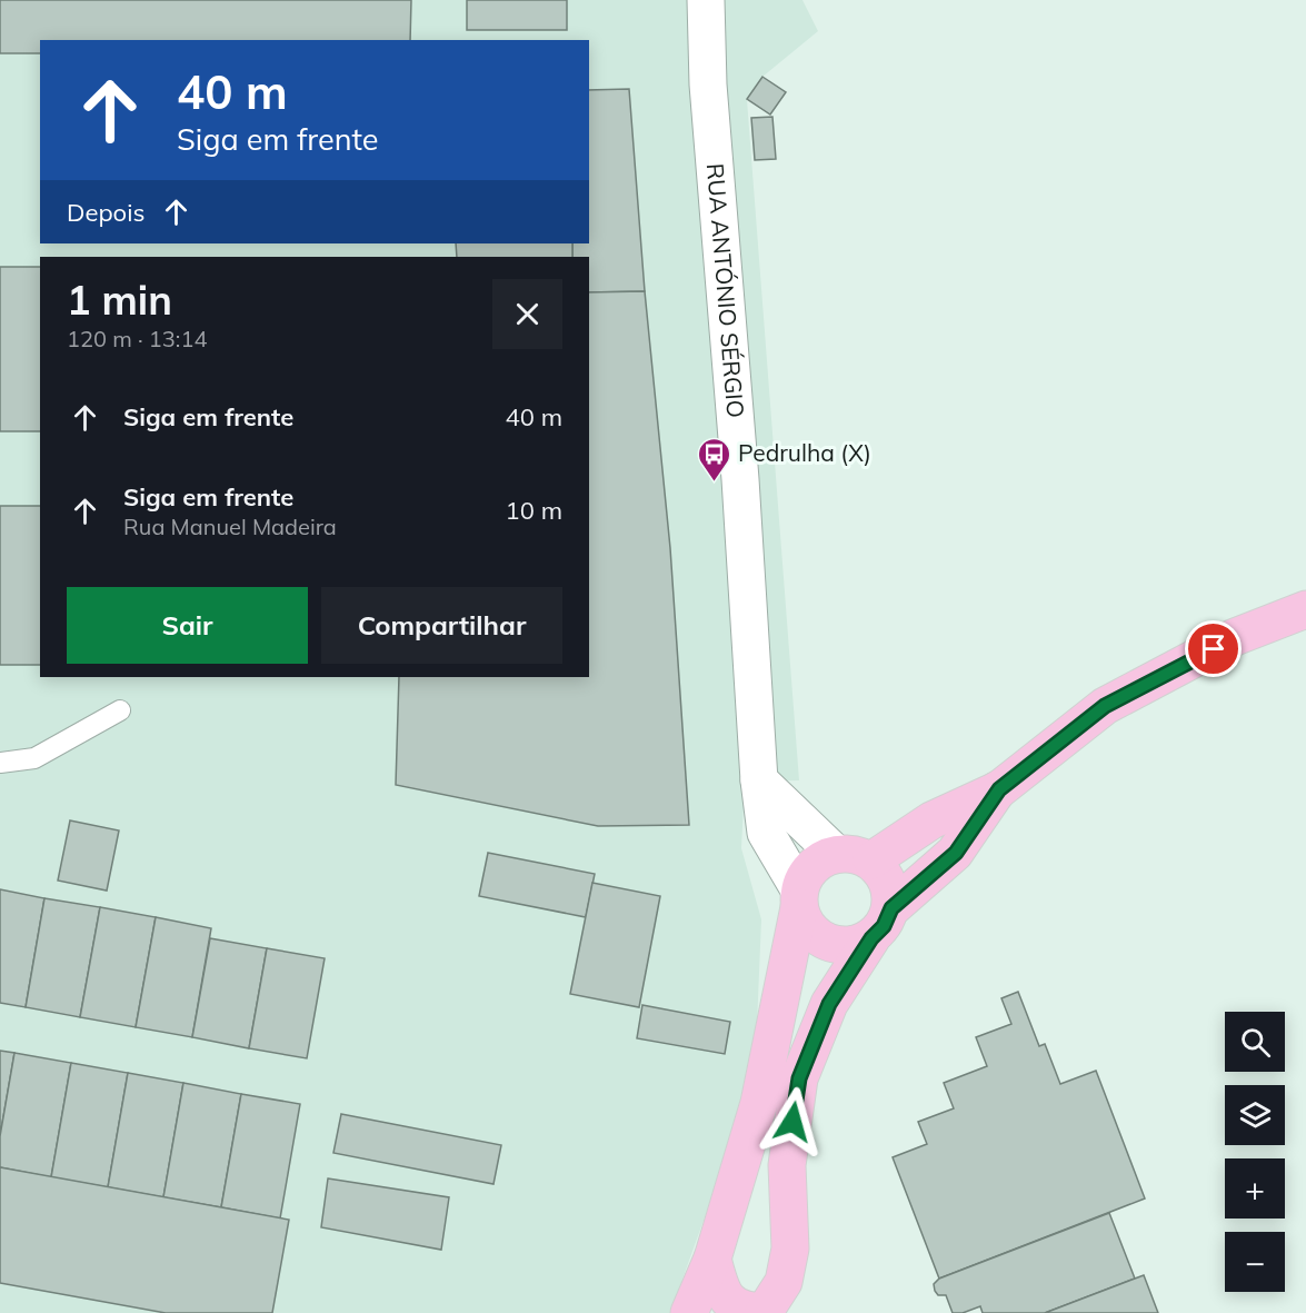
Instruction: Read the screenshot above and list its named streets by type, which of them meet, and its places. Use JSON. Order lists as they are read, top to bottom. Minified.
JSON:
{"streets":{"street":["RUA ANTÓNIO SÉRGIO"]},"places":{"bus stop":["Pedrulha (X)"]},"page":{"turn":["40 m","Siga em frente"],"then":"Depois","heading":["1 min","120 m · 13:14"],"list":[{"name":"Siga em frente","value":"40 m"},{"name":"Siga em frente","note":"Rua Manuel Madeira","value":"10 m"}],"buttons":["Sair","Compartilhar"],"map_buttons":["+","−"]}}
